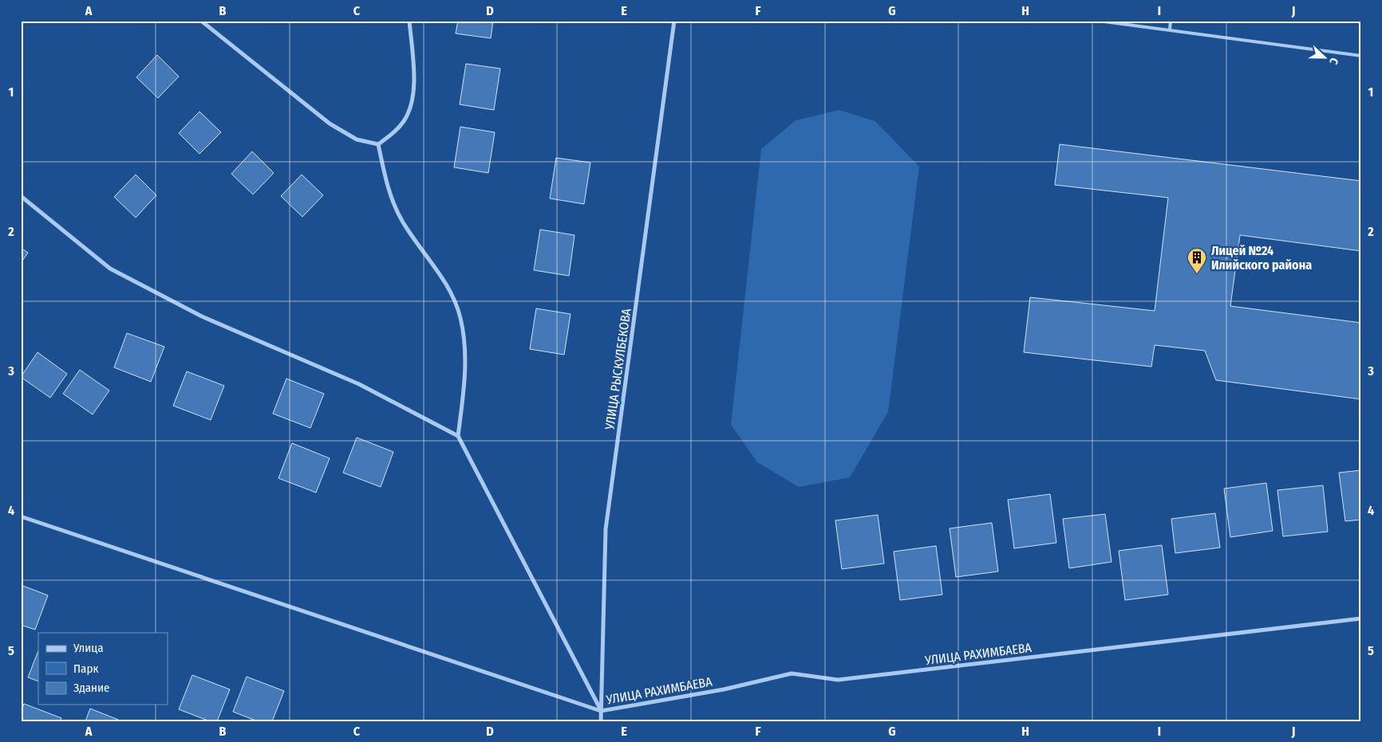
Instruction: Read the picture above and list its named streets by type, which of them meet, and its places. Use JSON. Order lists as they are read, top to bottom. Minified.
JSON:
{"streets":{"street":["УЛИЦА РЫСКУЛБЕКОВА","УЛИЦА РАХИМБАЕВА"]},"crossings":[["УЛИЦА РЫСКУЛБЕКОВА","УЛИЦА РАХИМБАЕВА"]],"places":{"building":["Лицей №24 Илийского района"]},"legend":["Улица","Парк","Здание"],"north":"right","grid":{"columns":["A","B","C","D","E","F","G","H","I","J"],"rows":["1","2","3","4","5"]}}
